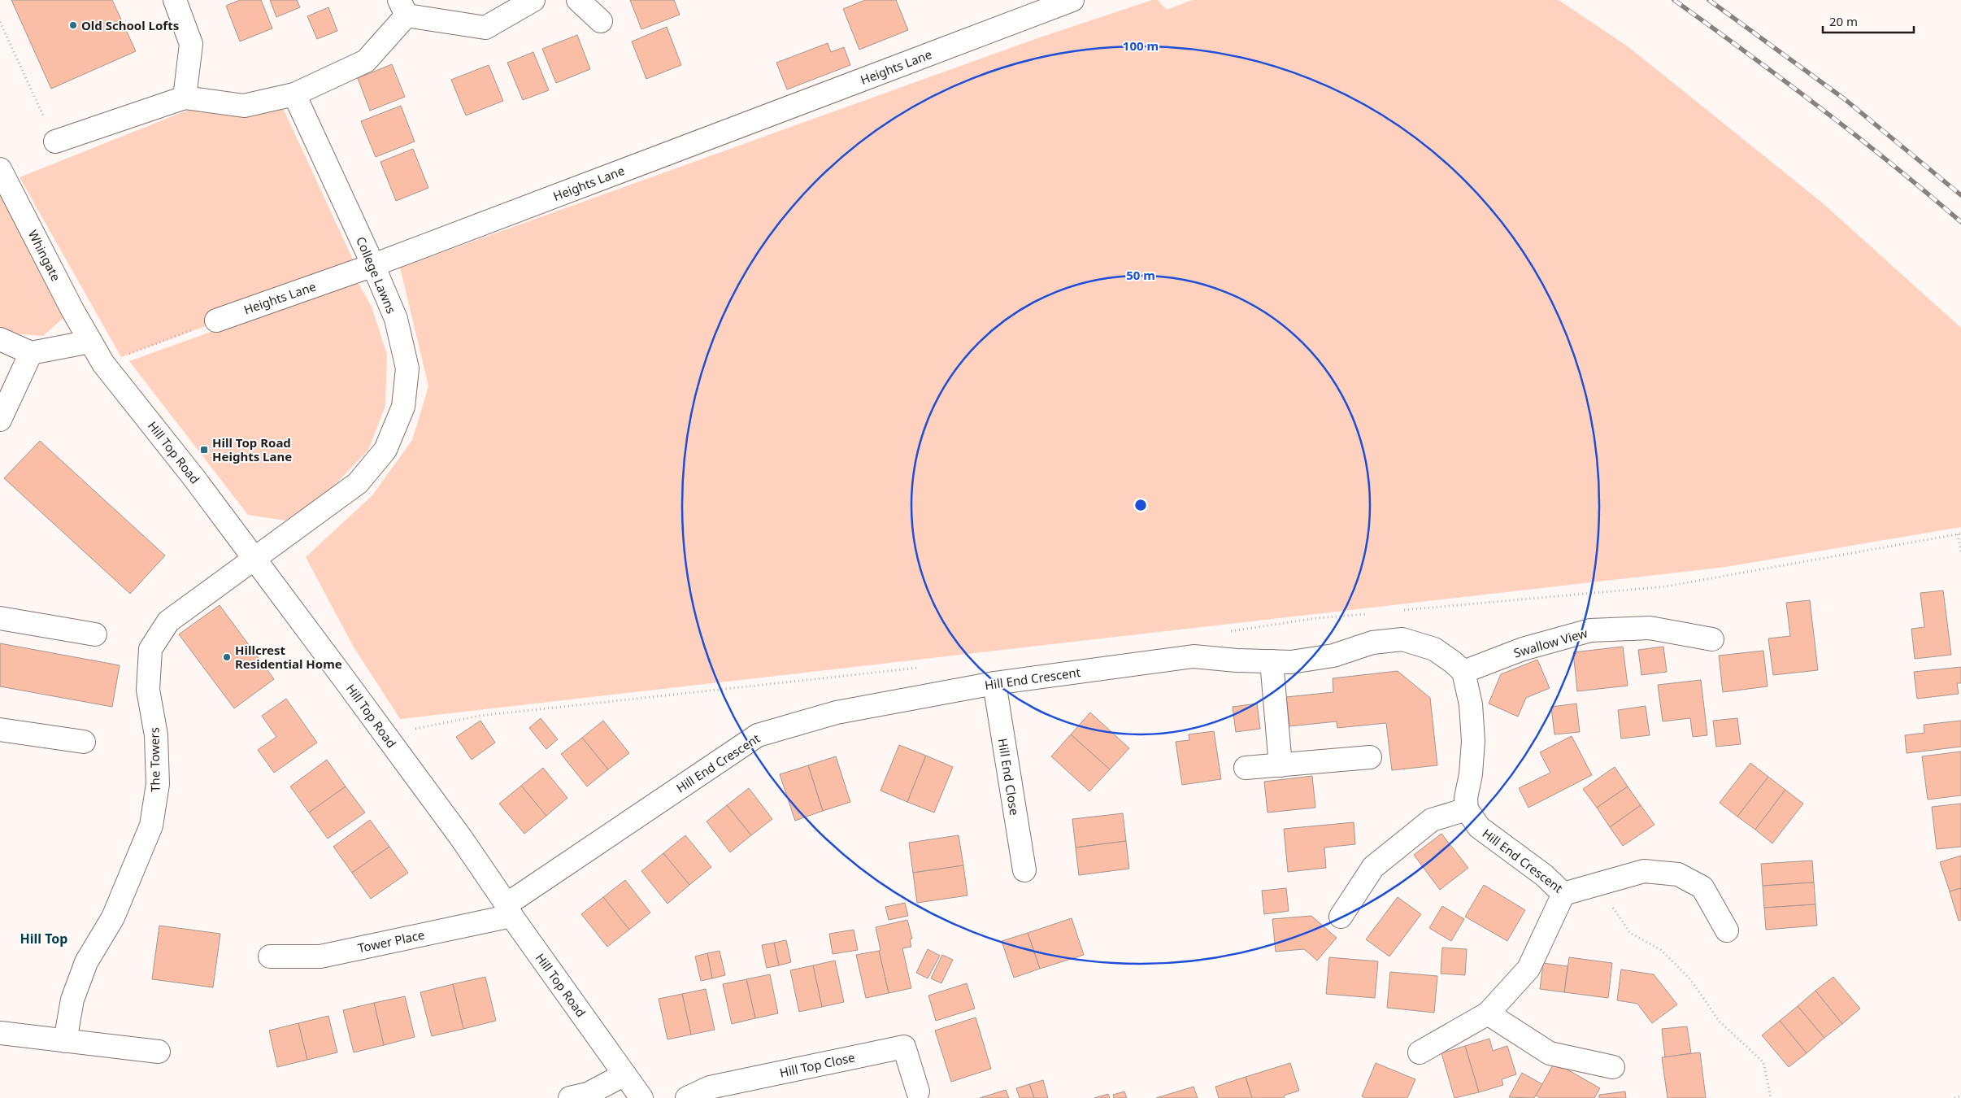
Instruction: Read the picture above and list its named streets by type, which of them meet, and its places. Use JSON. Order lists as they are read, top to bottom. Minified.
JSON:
{"streets":{"street":["Heights Lane","Whingate","College Lawns","Hill Top Road","Swallow View","Hill End Crescent","The Towers","Hill End Close","Tower Place","Hill Top Close"]},"crossings":[["Heights Lane","College Lawns"],["Whingate","Hill Top Road"],["College Lawns","Hill Top Road"],["College Lawns","The Towers"],["Hill Top Road","Hill End Crescent"],["Hill Top Road","The Towers"],["Hill Top Road","Tower Place"],["Swallow View","Hill End Crescent"],["Hill End Crescent","Hill End Close"],["Hill End Crescent","Tower Place"]],"districts":["Hill Top"],"places":{"other":["Old School Lofts","Hillcrest Residential Home"],"transit":["Hill Top Road Heights Lane"]},"scale_bar":"20 m","rings":["100 m","50 m"]}
